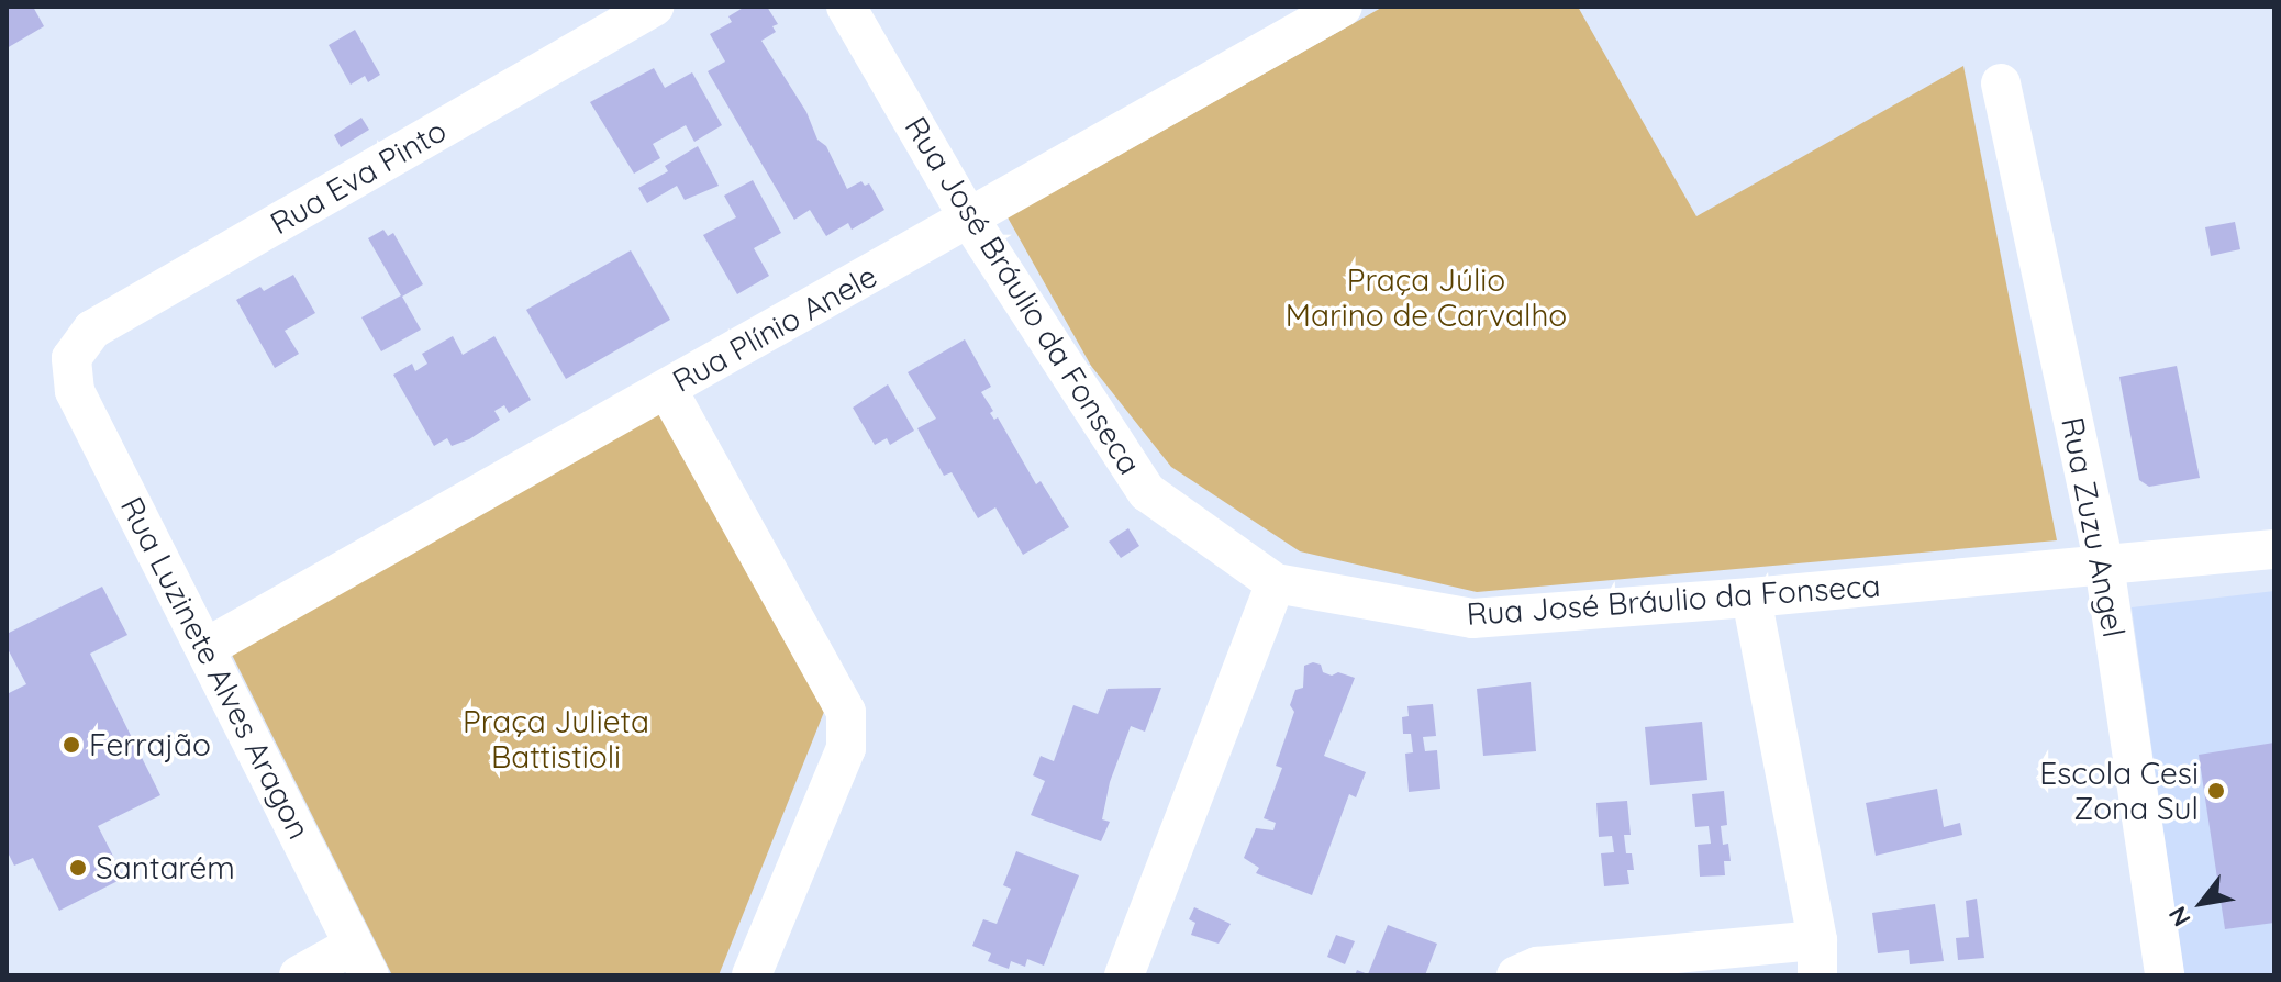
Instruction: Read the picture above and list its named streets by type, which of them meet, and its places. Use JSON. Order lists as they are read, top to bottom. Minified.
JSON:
{"streets":{"street":["Rua Eva Pinto","Rua José Bráulio da Fonseca","Rua Plínio Anele","Rua Zuzu Angel","Rua Luzinete Alves Aragon"]},"crossings":[["Rua Eva Pinto","Rua Luzinete Alves Aragon"],["Rua José Bráulio da Fonseca","Rua Plínio Anele"],["Rua José Bráulio da Fonseca","Rua Zuzu Angel"],["Rua Plínio Anele","Rua Luzinete Alves Aragon"]],"parks":["Praça Júlio Marino de Carvalho","Praça Julieta Battistioli"],"places":["Ferrajão","Escola Cesi Zona Sul","Santarém"],"north":"bottom left"}
